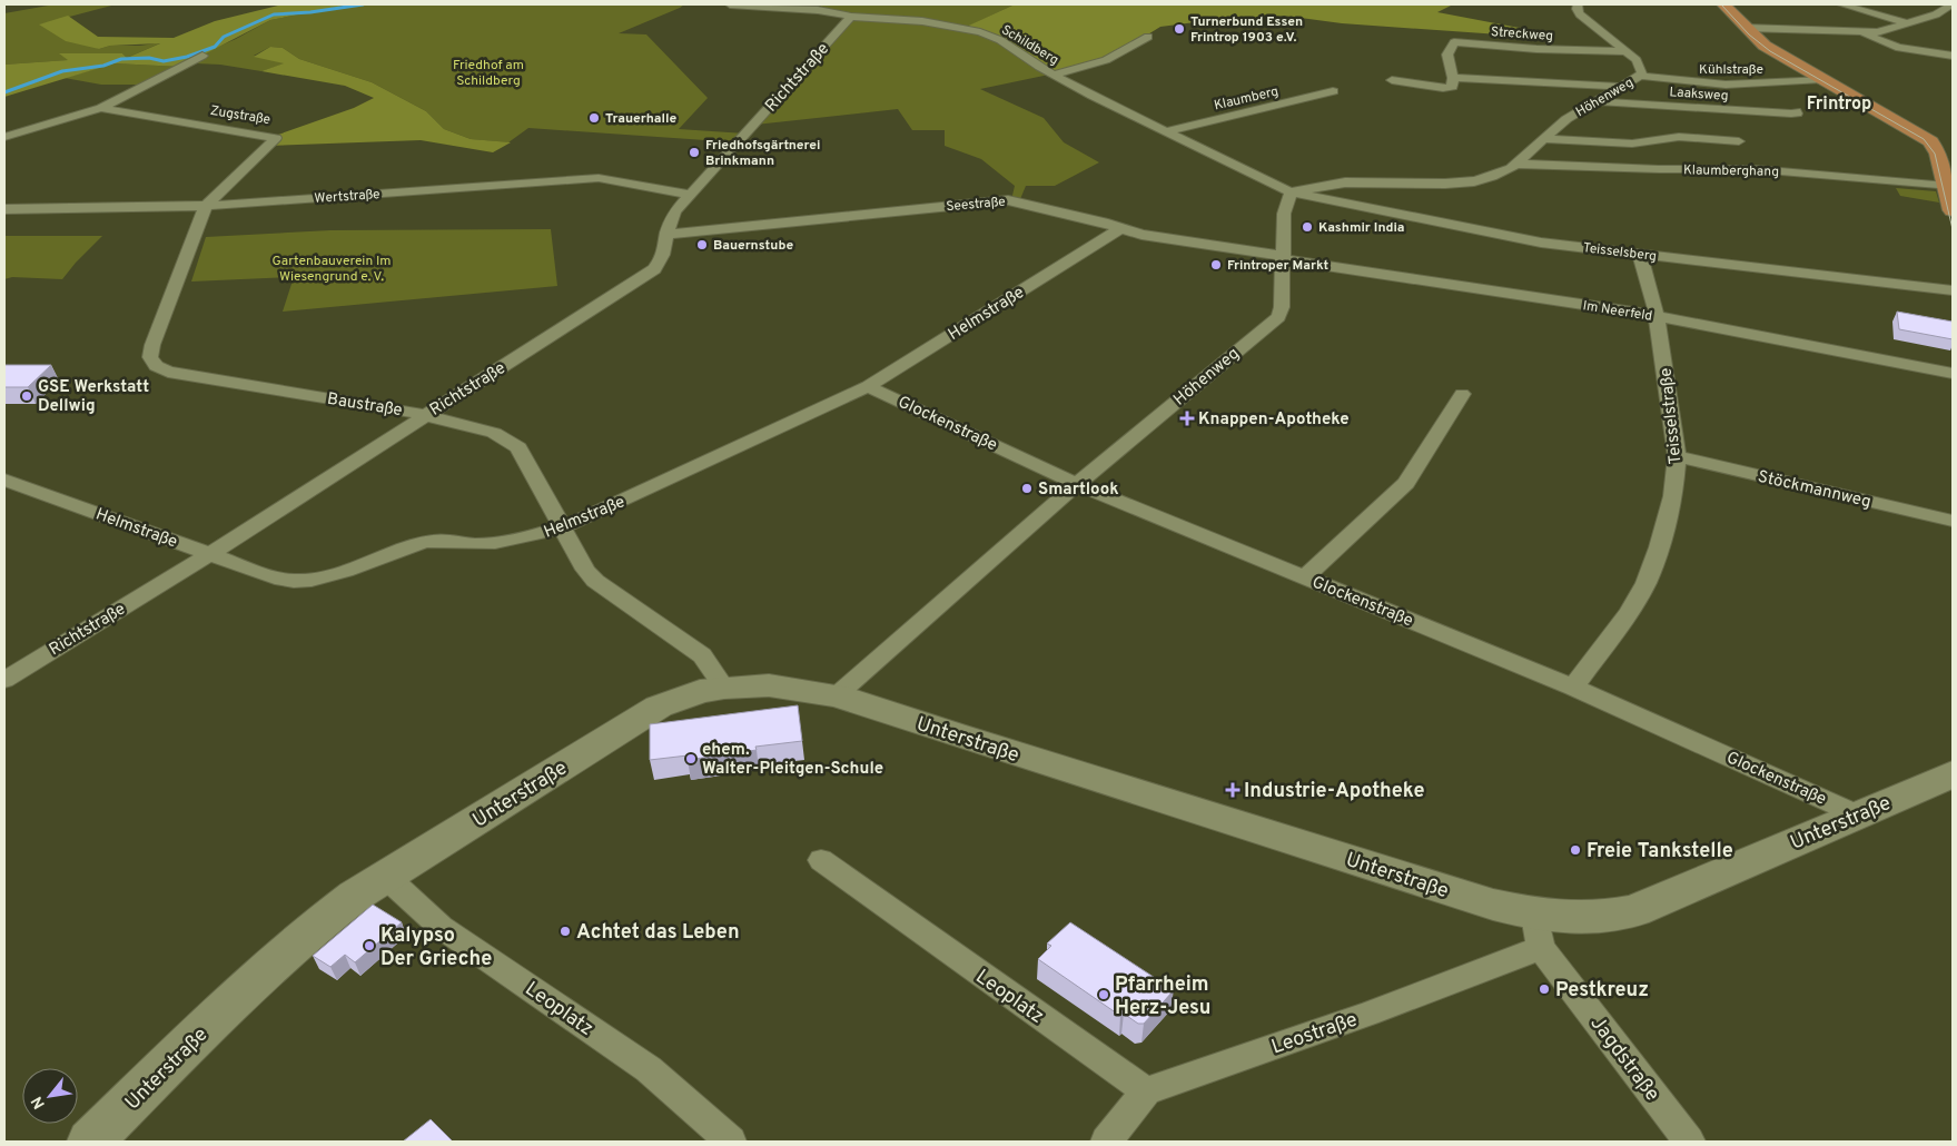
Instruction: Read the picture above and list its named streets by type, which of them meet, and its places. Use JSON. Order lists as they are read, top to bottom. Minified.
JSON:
{"streets":{"street":["Streckweg","Schildberg","Kühlstraße","Richtstraße","Laaksweg","Höhenweg","Klaumberg","Zugstraße","Klaumberghang","Wertstraße","Seestraße","Teisselsberg","Im Neerfeld","Helmstraße","Baustraße","Teisselstraße","Glockenstraße","Stöckmannweg","Unterstraße","Leoplatz","Leostraße","Jagdstraße"]},"crossings":[["Streckweg","Höhenweg"],["Schildberg","Richtstraße"],["Schildberg","Höhenweg"],["Schildberg","Klaumberg"],["Schildberg","Teisselsberg"],["Kühlstraße","Höhenweg"],["Richtstraße","Wertstraße"],["Richtstraße","Seestraße"],["Richtstraße","Helmstraße"],["Richtstraße","Baustraße"],["Laaksweg","Höhenweg"],["Höhenweg","Klaumberghang"],["Höhenweg","Seestraße"],["Höhenweg","Teisselsberg"],["Höhenweg","Im Neerfeld"],["Höhenweg","Glockenstraße"],["Höhenweg","Unterstraße"],["Zugstraße","Wertstraße"],["Zugstraße","Baustraße"],["Wertstraße","Baustraße"],["Seestraße","Im Neerfeld"],["Seestraße","Helmstraße"],["Teisselsberg","Teisselstraße"],["Im Neerfeld","Teisselstraße"],["Helmstraße","Baustraße"],["Helmstraße","Glockenstraße"],["Baustraße","Unterstraße"],["Teisselstraße","Glockenstraße"],["Teisselstraße","Stöckmannweg"],["Glockenstraße","Unterstraße"],["Unterstraße","Leoplatz"],["Unterstraße","Leostraße"],["Unterstraße","Jagdstraße"],["Leoplatz","Leostraße"],["Leostraße","Jagdstraße"]],"districts":["Frintrop"],"parks":["Friedhof am Schildberg","Gartenbauverein Im Wiesengrund e. V."],"places":{"other":["Turnerbund Essen Frintrop 1903 e.V.","Trauerhalle","Friedhofsgärtnerei Brinkmann","Kashmir India","Bauernstube","Frintroper Markt","GSE Werkstatt Dellwig","Smartlook","ehem. Walter-Pleitgen-Schule","Freie Tankstelle","Achtet das Leben","Kalypso Der Grieche","Pestkreuz","Pfarrheim Herz-Jesu"],"health":["Knappen-Apotheke","Industrie-Apotheke"]},"north":"bottom left"}
